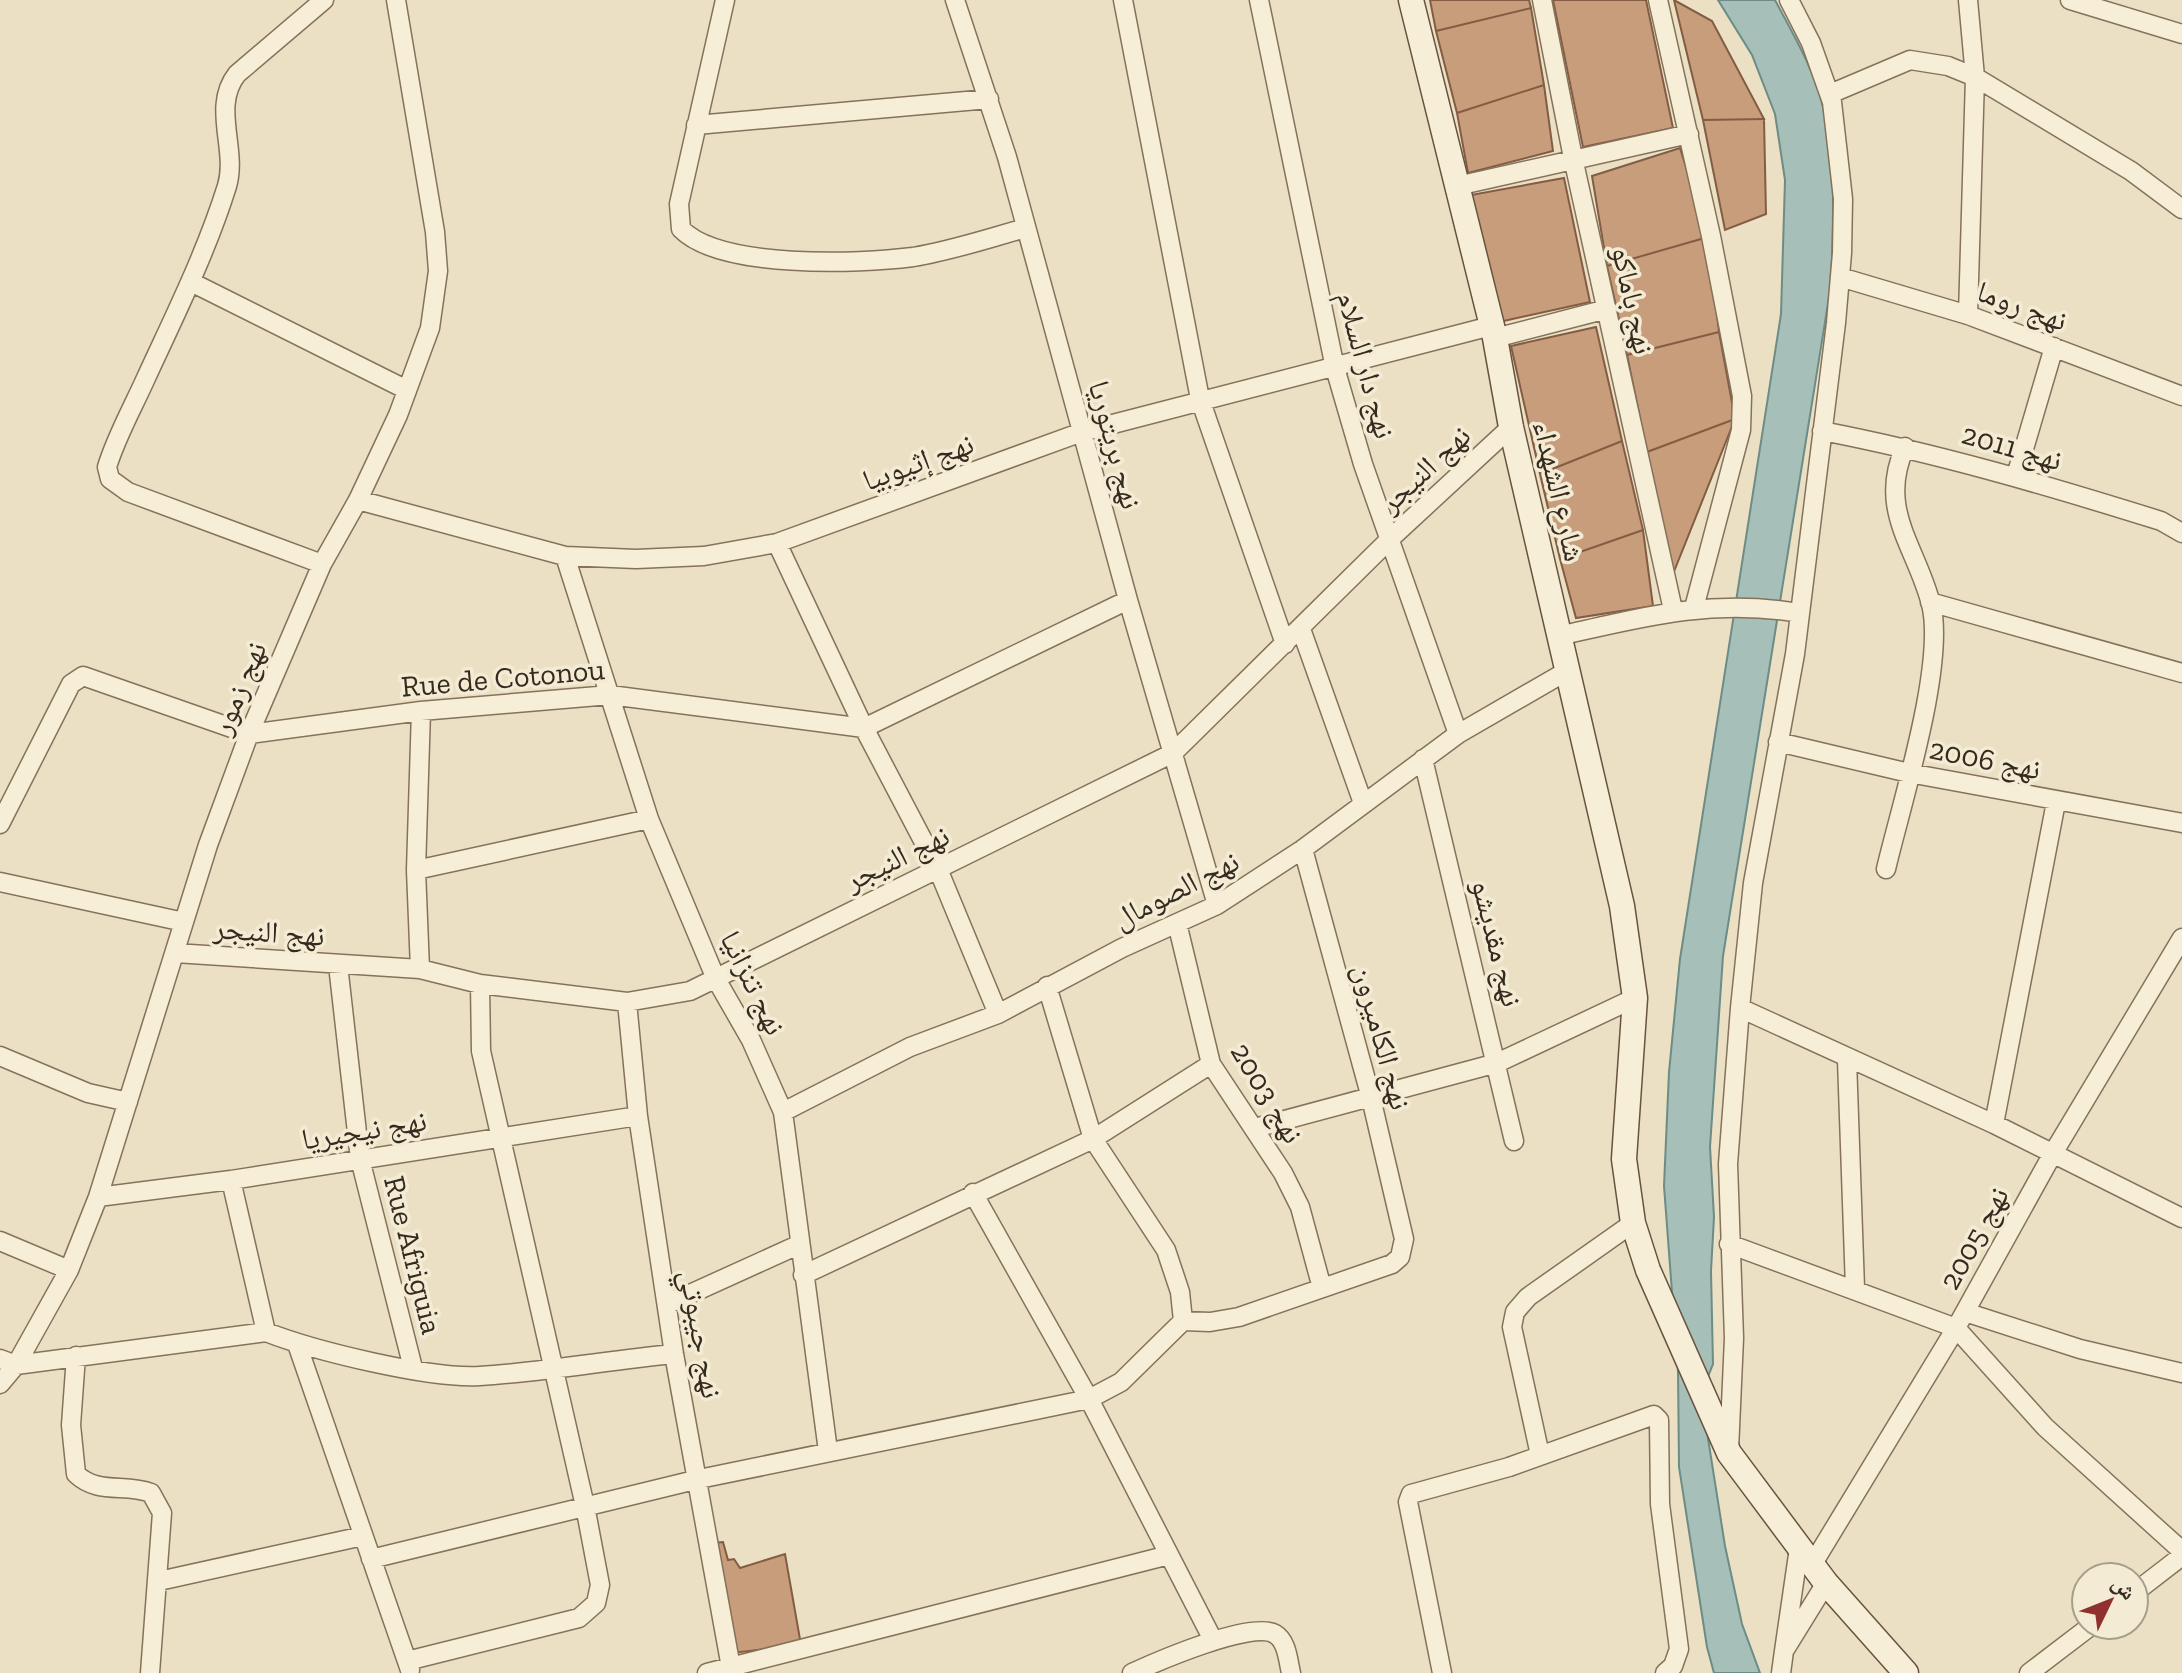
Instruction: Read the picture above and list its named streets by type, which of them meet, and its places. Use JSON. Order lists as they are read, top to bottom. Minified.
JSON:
{"streets":{"main road":["شارع الشهداء"],"street":["نهج باماكو","نهج روما","نهج دار السلام","نهج بريتوريا","نهج 2011","نهج إثيوبيا","نهج النيجر","Rue de Cotonou","نهج زمور","نهج 2006","نهج الصومال","نهج مقديشو","نهج تنزانيا","نهج الكاميرون","نهج 2003","نهج نيجيريا","نهج 2005","Rue Afriguia","نهج جيبوتي"]},"crossings":[["نهج باماكو","نهج إثيوبيا"],["نهج دار السلام","نهج إثيوبيا"],["نهج دار السلام","نهج النيجر"],["نهج دار السلام","نهج الصومال"],["نهج بريتوريا","نهج إثيوبيا"],["نهج بريتوريا","نهج النيجر"],["نهج بريتوريا","نهج الصومال"],["نهج إثيوبيا","شارع الشهداء"],["نهج إثيوبيا","نهج زمور"],["نهج إثيوبيا","نهج تنزانيا"],["نهج النيجر","شارع الشهداء"],["نهج النيجر","نهج زمور"],["نهج النيجر","نهج تنزانيا"],["نهج النيجر","Rue Afriguia"],["نهج النيجر","نهج جيبوتي"],["شارع الشهداء","نهج الصومال"],["شارع الشهداء","نهج 2005"],["Rue de Cotonou","نهج زمور"],["Rue de Cotonou","نهج تنزانيا"],["نهج زمور","نهج نيجيريا"],["نهج الصومال","نهج مقديشو"],["نهج الصومال","نهج تنزانيا"],["نهج الصومال","نهج الكاميرون"],["نهج الصومال","نهج 2003"],["نهج الكاميرون","نهج 2003"],["نهج نيجيريا","Rue Afriguia"],["نهج نيجيريا","نهج جيبوتي"]],"north":"top right"}
